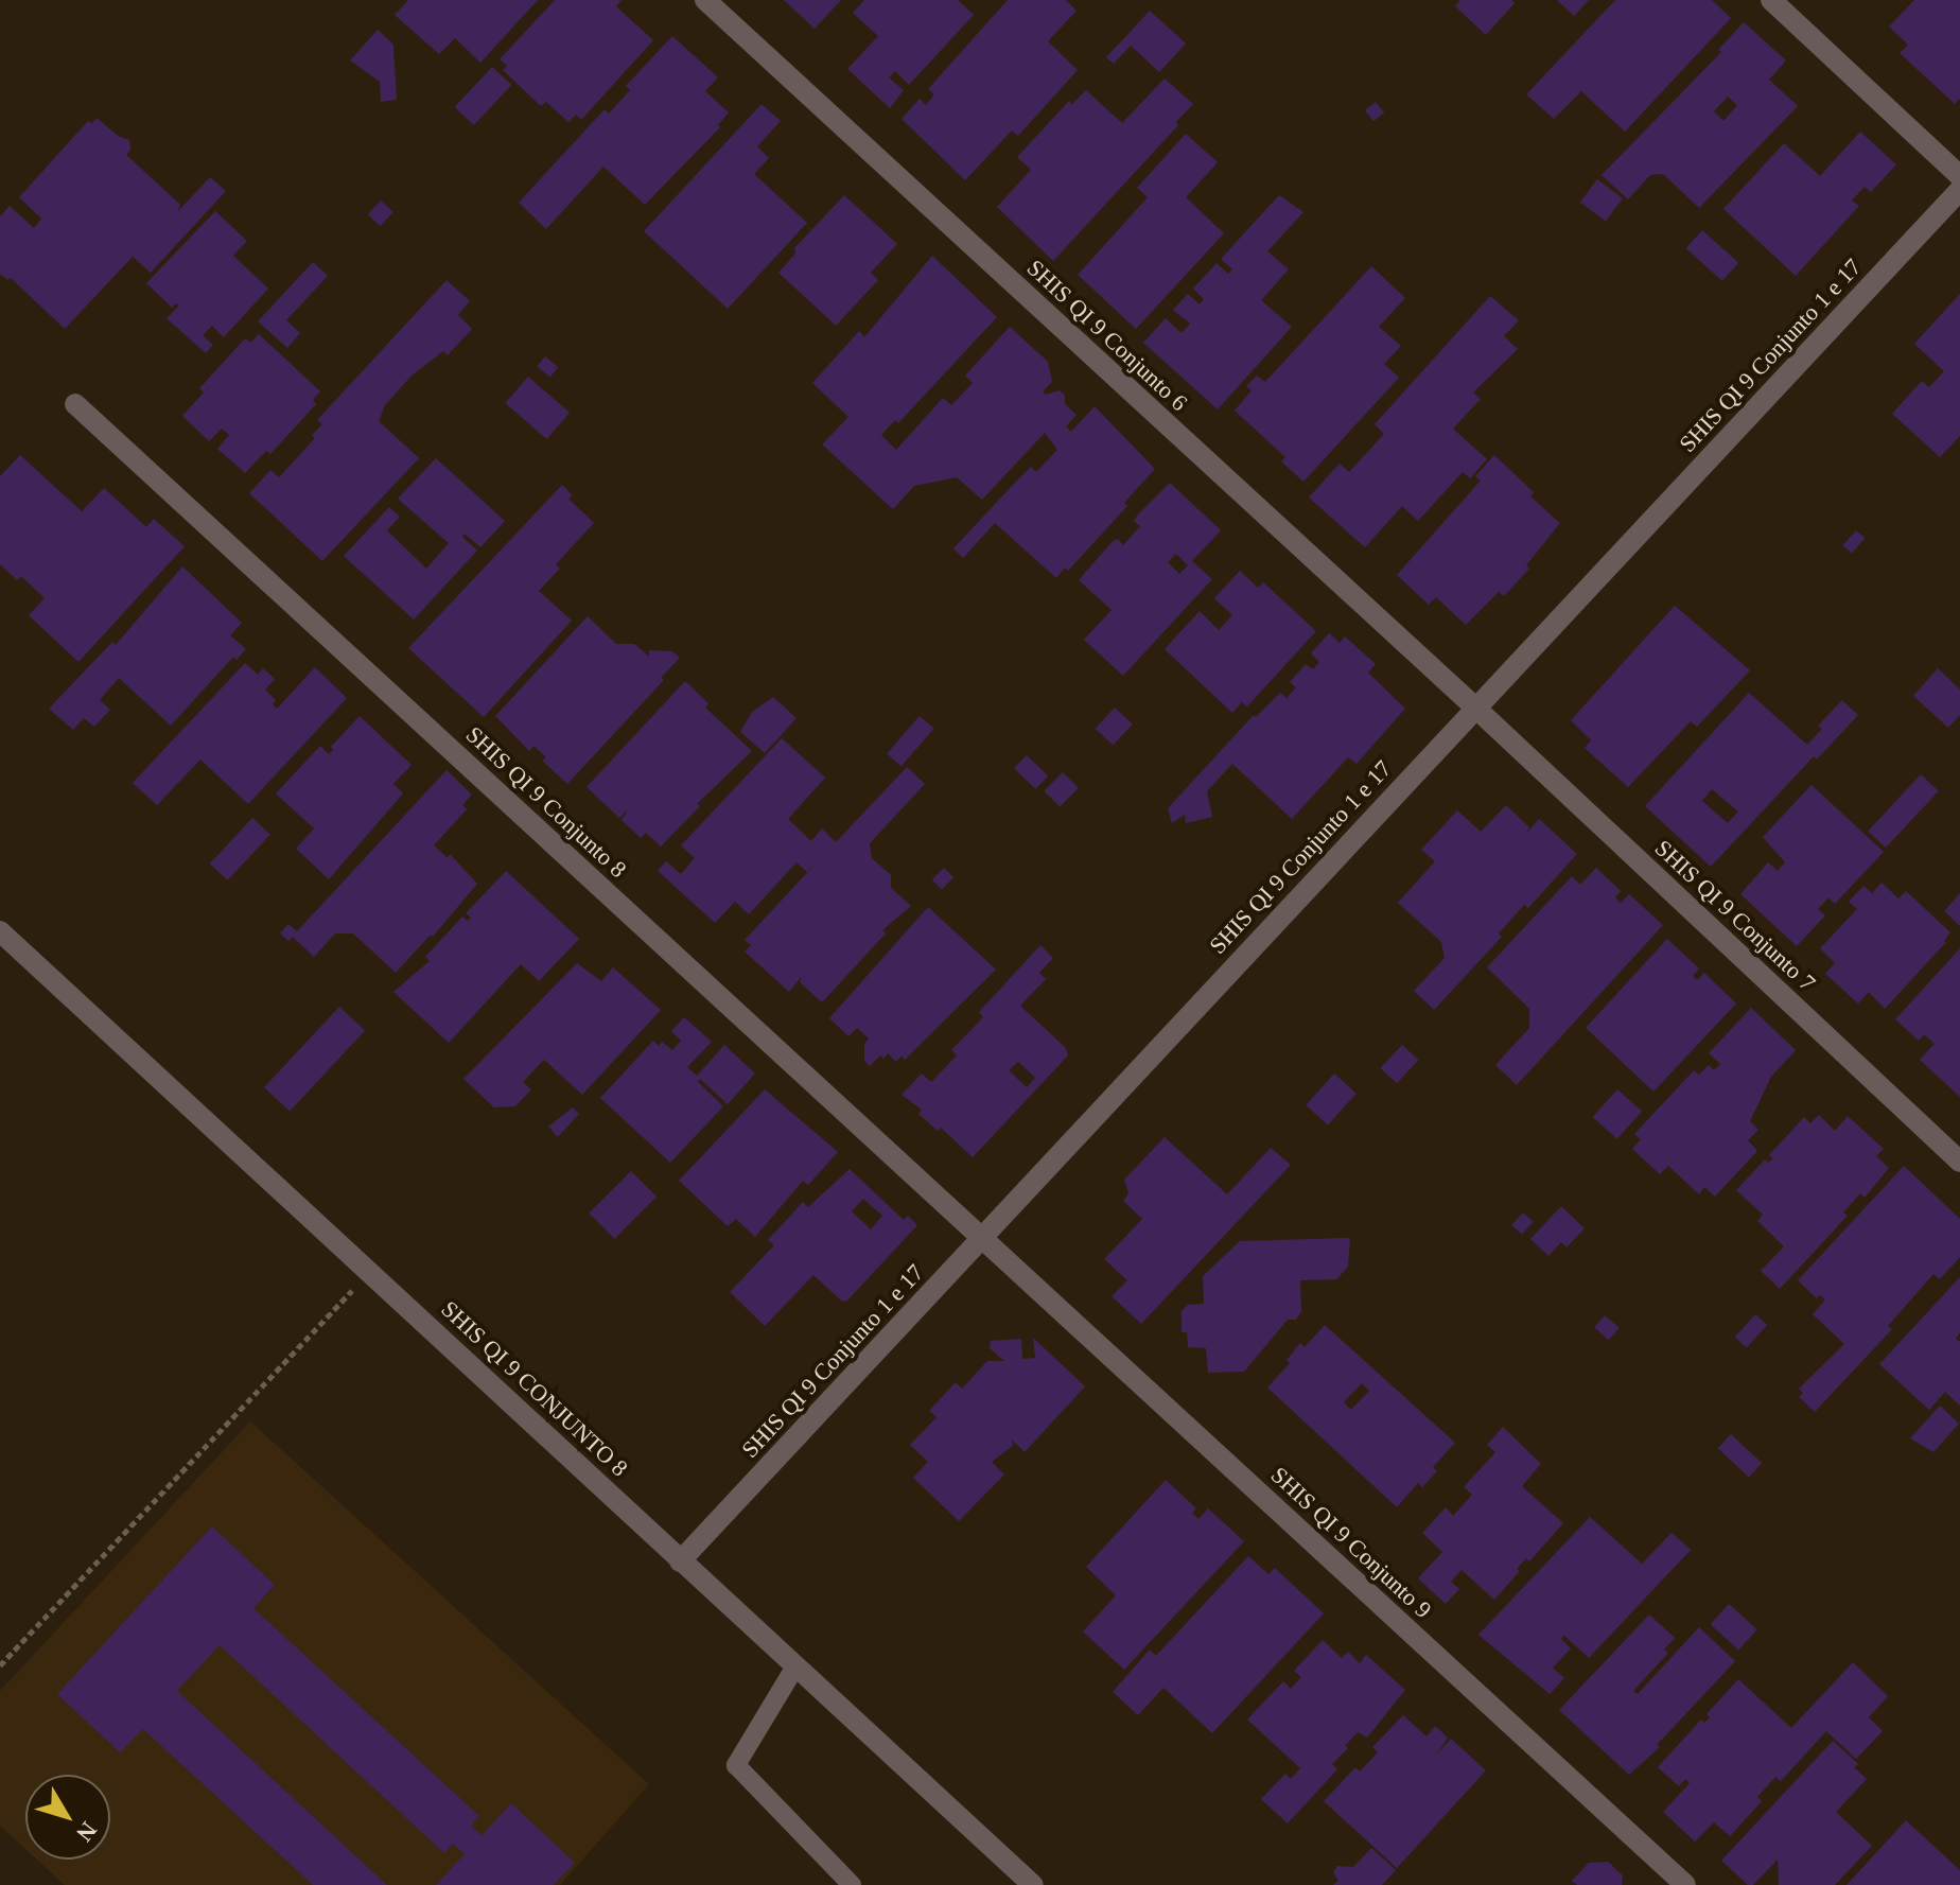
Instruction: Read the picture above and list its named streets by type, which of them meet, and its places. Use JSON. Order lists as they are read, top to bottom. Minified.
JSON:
{"streets":{"street":["SHIS QI 9 Conjunto 6","SHIS QI 9 Conjunto 1 e 17","SHIS QI 9 Conjunto 8","SHIS QI 9 Conjunto 7","SHIS QI 9 CONJUNTO 8","SHIS QI 9 Conjunto 9"]},"crossings":[["SHIS QI 9 Conjunto 6","SHIS QI 9 Conjunto 1 e 17"],["SHIS QI 9 Conjunto 6","SHIS QI 9 Conjunto 7"],["SHIS QI 9 Conjunto 1 e 17","SHIS QI 9 Conjunto 8"],["SHIS QI 9 Conjunto 1 e 17","SHIS QI 9 Conjunto 7"],["SHIS QI 9 Conjunto 1 e 17","SHIS QI 9 CONJUNTO 8"],["SHIS QI 9 Conjunto 1 e 17","SHIS QI 9 Conjunto 9"],["SHIS QI 9 Conjunto 8","SHIS QI 9 Conjunto 9"]],"north":"bottom right"}
